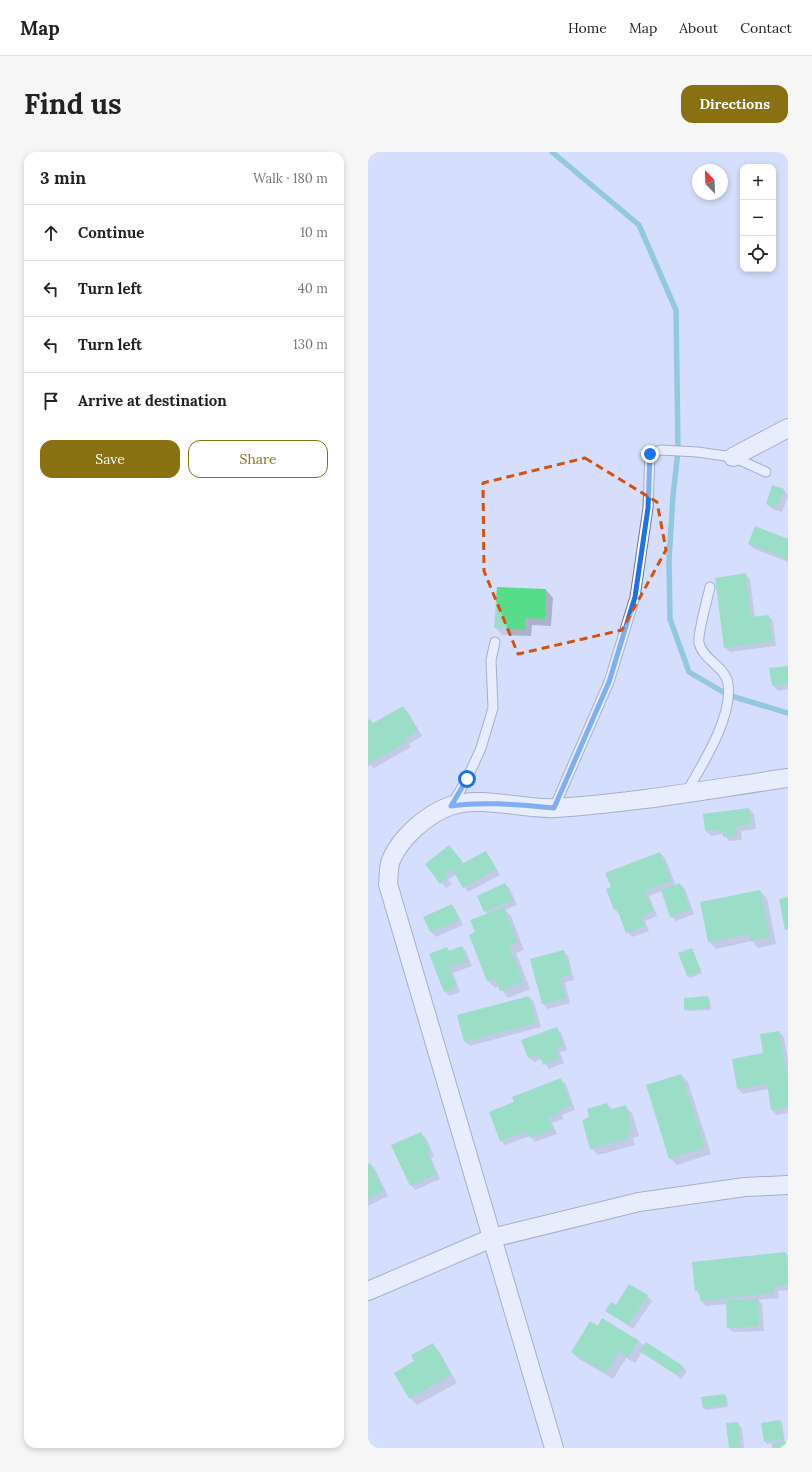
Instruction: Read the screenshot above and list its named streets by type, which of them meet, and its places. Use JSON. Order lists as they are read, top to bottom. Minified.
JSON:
{"north":"top left","page":{"header":"Map","nav":["Home","Map","About","Contact"],"buttons":["Directions",["Save","Share"]],"title":"Find us","heading":["3 min","Walk · 180 m"],"map_buttons":["+","−"],"list":[["Continue","10 m"],["Turn left","40 m"],["Turn left","130 m"],"Arrive at destination"]}}
